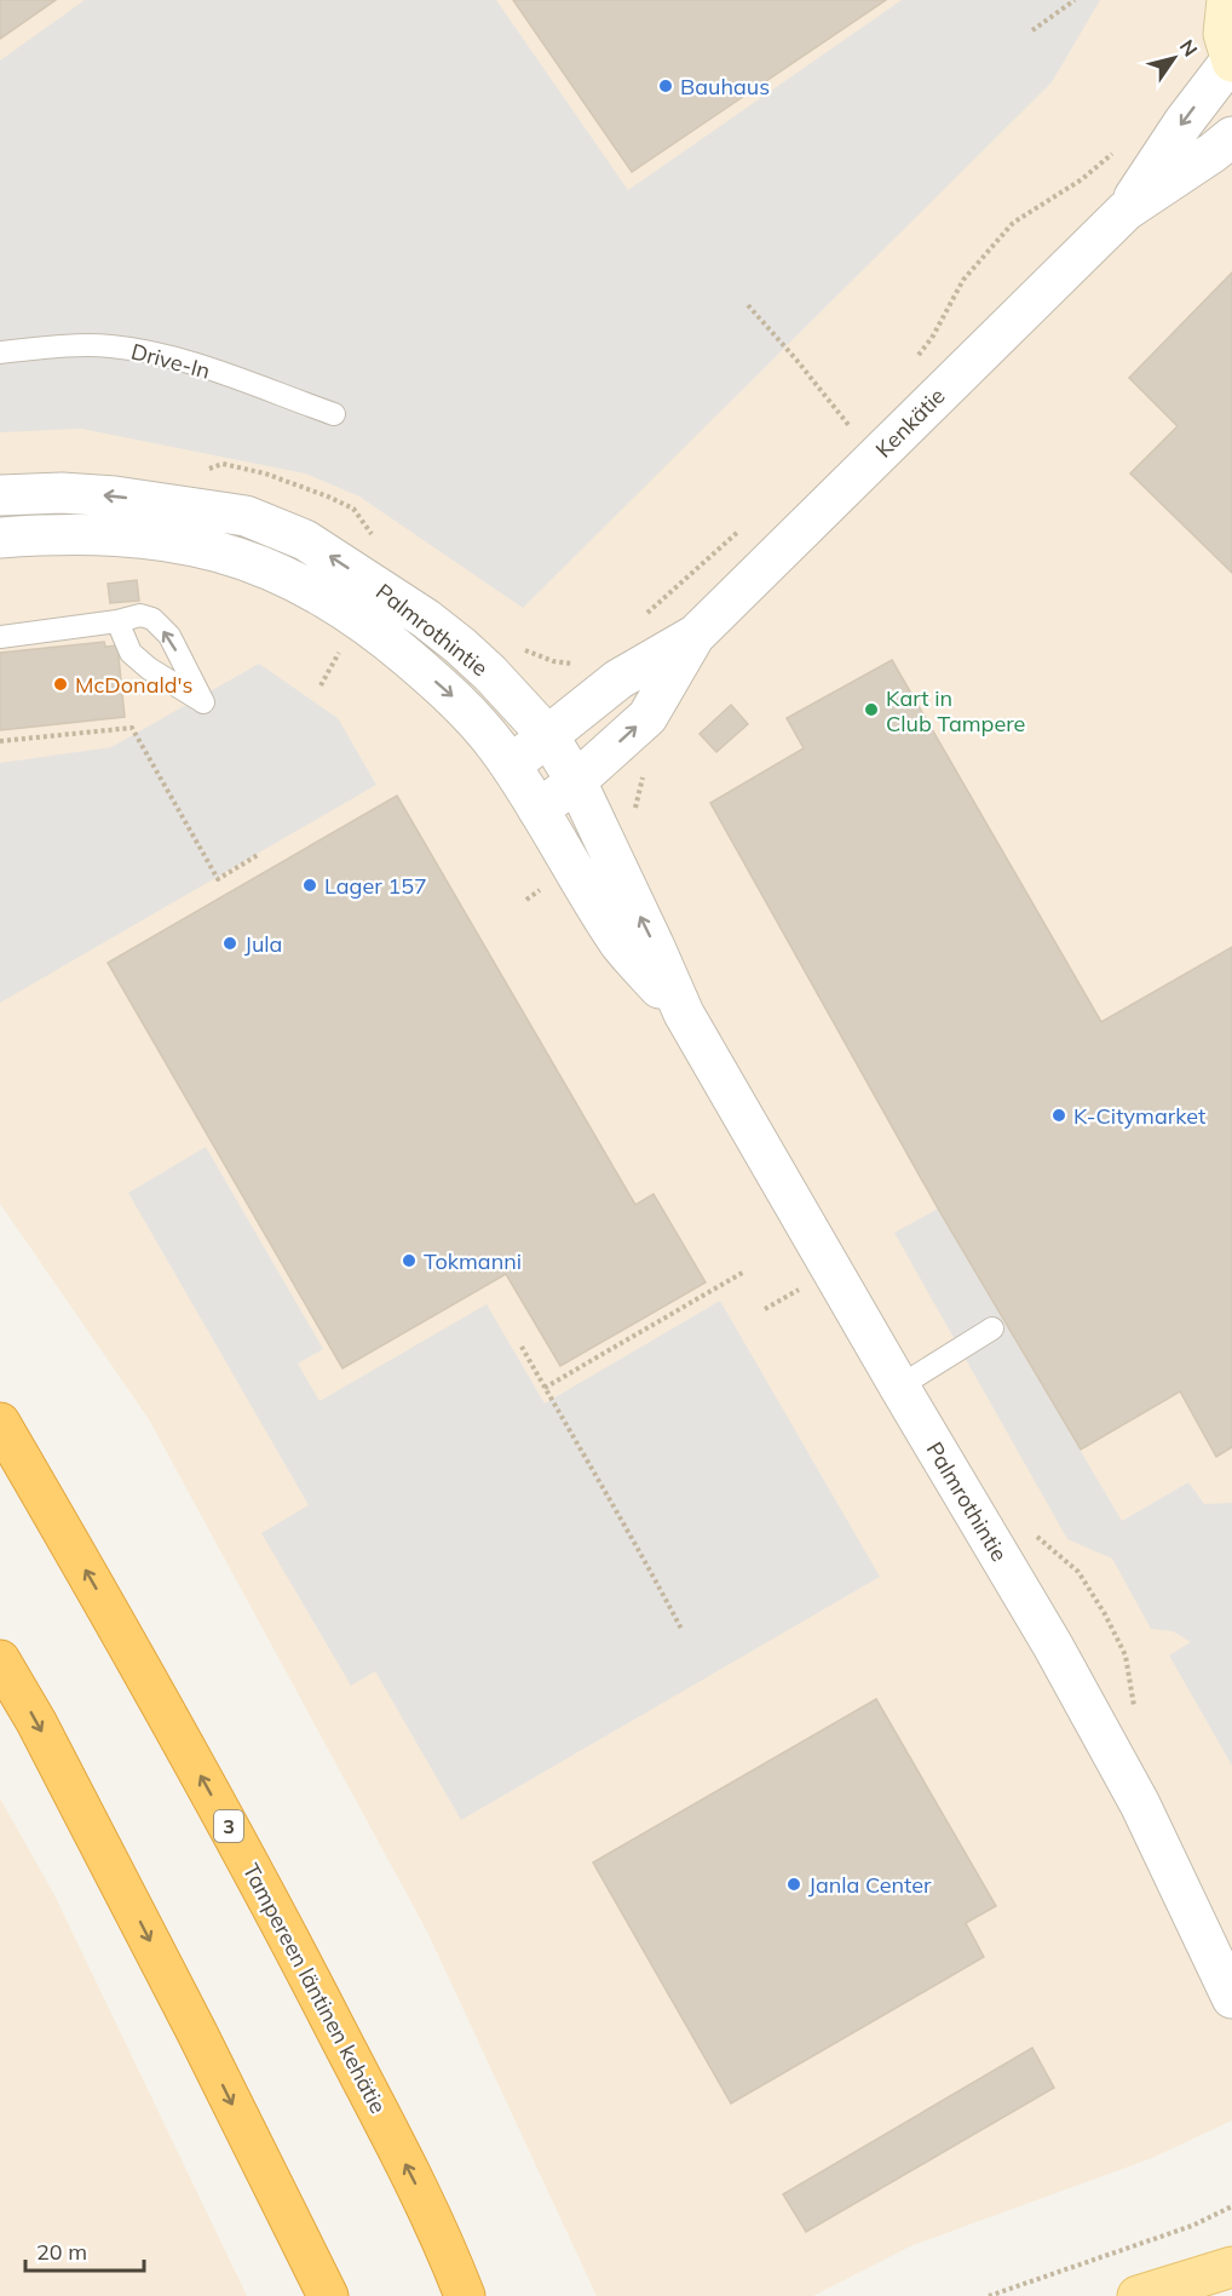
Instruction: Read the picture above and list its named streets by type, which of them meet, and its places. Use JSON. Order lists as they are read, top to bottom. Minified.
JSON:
{"streets":{"highway":["3","Tampereen läntinen kehätie"],"street":["Kenkätie","Palmrothintie"],"lane":["Drive-In"]},"crossings":[["Kenkätie","Palmrothintie"]],"places":["Bauhaus","McDonald's","Kart in Club Tampere","Lager 157","Jula","K-Citymarket","Tokmanni","Janla Center"],"scale_bar":"20 m","north":"top right"}
